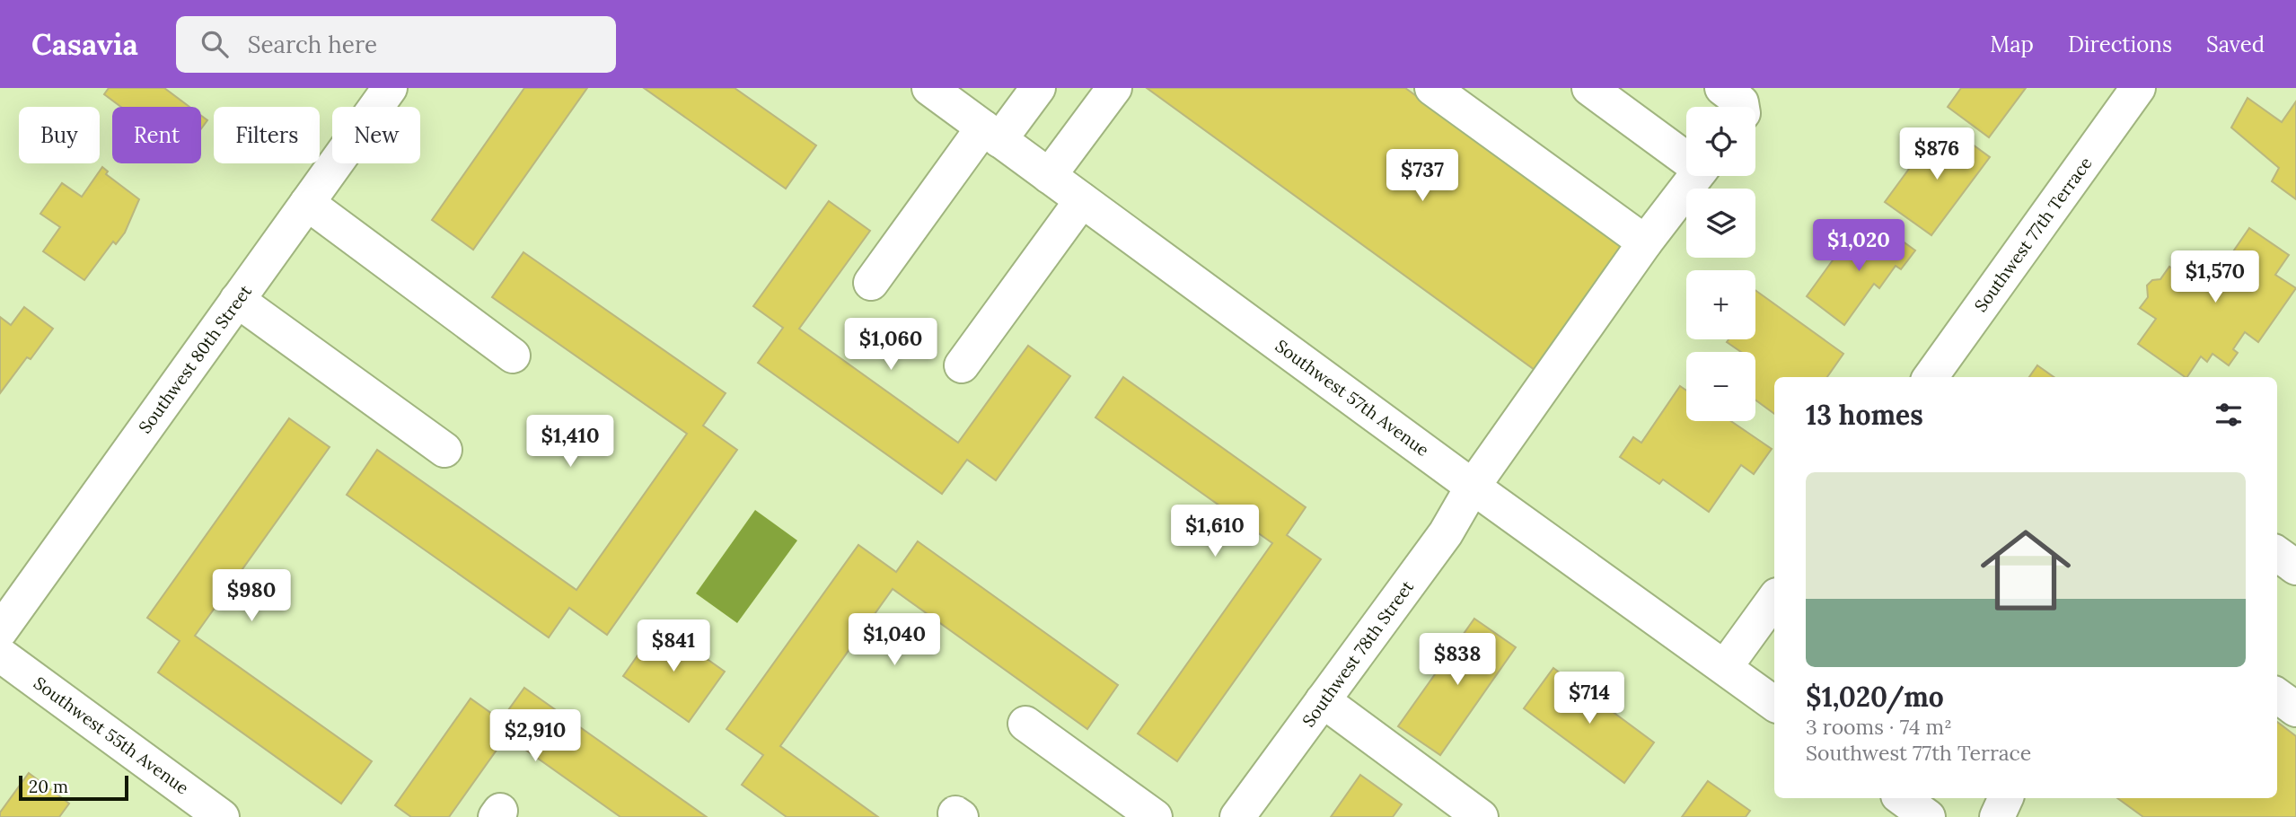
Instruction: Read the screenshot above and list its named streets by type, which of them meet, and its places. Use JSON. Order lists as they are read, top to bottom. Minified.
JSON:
{"streets":{"street":["Southwest 77th Terrace","Southwest 80th Street","Southwest 57th Avenue","Southwest 78th Street","Southwest 55th Avenue"]},"crossings":[["Southwest 57th Avenue","Southwest 78th Street"]],"scale_bar":"20 m","page":{"header":"Casavia","search":"Search here","nav":["Map","Directions","Saved"],"map_buttons":["+","−"],"chip":["Buy","Rent","Filters","New"],"price":["$876","$737","$1,020","$1,570","$1,060","$1,410","$1,610","$980","$1,040","$841","$838","$714","$2,910"],"heading":"13 homes","list":[{"name":"$1,020/mo","note":"3 rooms · 74 m² · Southwest 77th Terrace"}],"scale":"20 m"}}
